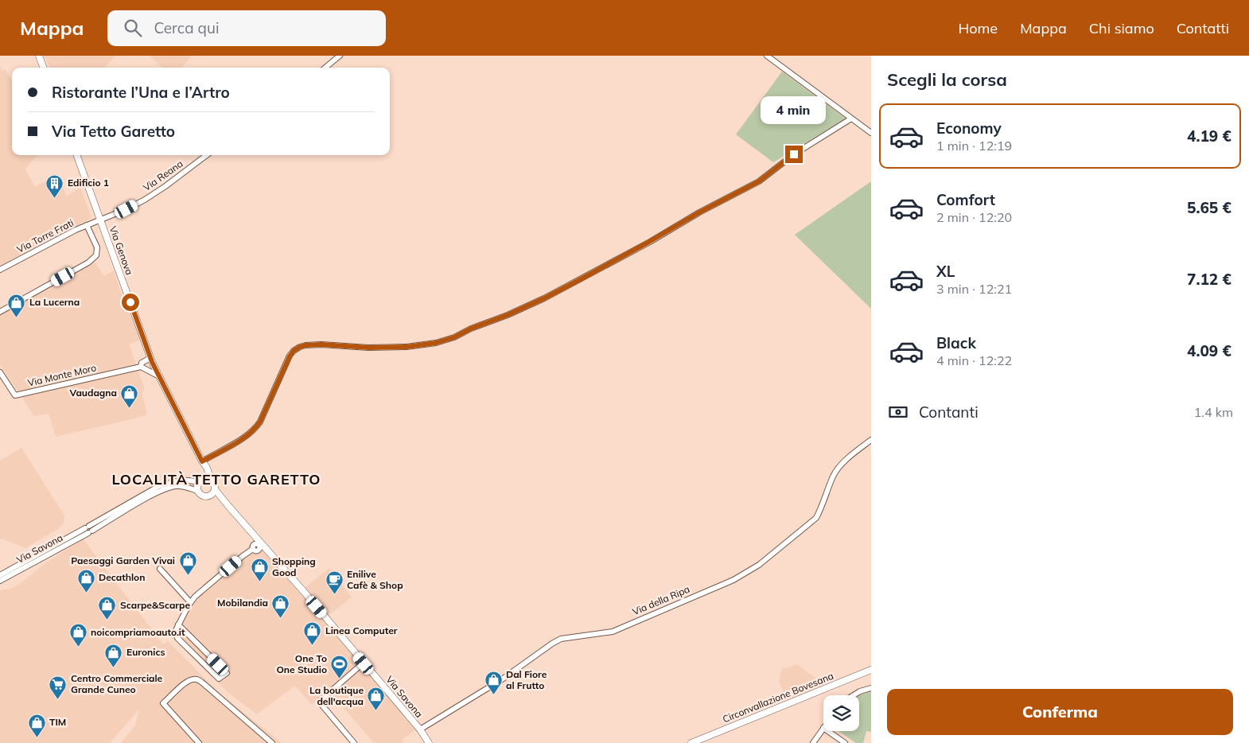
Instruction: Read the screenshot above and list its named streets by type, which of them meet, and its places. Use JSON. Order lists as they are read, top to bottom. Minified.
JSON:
{"streets":{"main road":["Via Genova","Via Savona","Circonvallazione Bovesana"],"street":["Via Reana","Via Torre Frati","Via Monte Moro","Via della Ripa"]},"crossings":[["Via Reana","Via Torre Frati"],["Via Reana","Via Genova"],["Via Torre Frati","Via Genova"],["Via Genova","Via Savona"],["Via Savona","Via della Ripa"]],"districts":["LOCALITÀ TETTO GARETTO"],"places":{"building":["Edificio 1"],"shop":["La Lucerna","Vaudagna","Paesaggi Garden Vivai","Shopping Good","Decathlon","Mobilandia","Scarpe&Scarpe","Linea Computer","noicompriamoauto.it","Euronics","Dal Fiore al Frutto","La boutique dell'acqua","TIM"],"cafe":["Enilive Cafè & Shop"],"sports":["One To One Studio"],"supermarket":["Centro Commerciale Grande Cuneo"]},"page":{"header":"Mappa","search":"Cerca qui","nav":["Home","Mappa","Chi siamo","Contatti"],"heading":"Scegli la corsa","banner":["Ristorante l’Una e l’Artro","Via Tetto Garetto"],"bubble":"4 min","list":[{"name":"Economy","note":"1 min · 12:19","value":"4.19 €"},{"name":"Comfort","note":"2 min · 12:20","value":"5.65 €"},{"name":"XL","note":"3 min · 12:21","value":"7.12 €"},{"name":"Black","note":"4 min · 12:22","value":"4.09 €"}],"pay":["Contanti","1.4 km"],"buttons":"Conferma"}}
